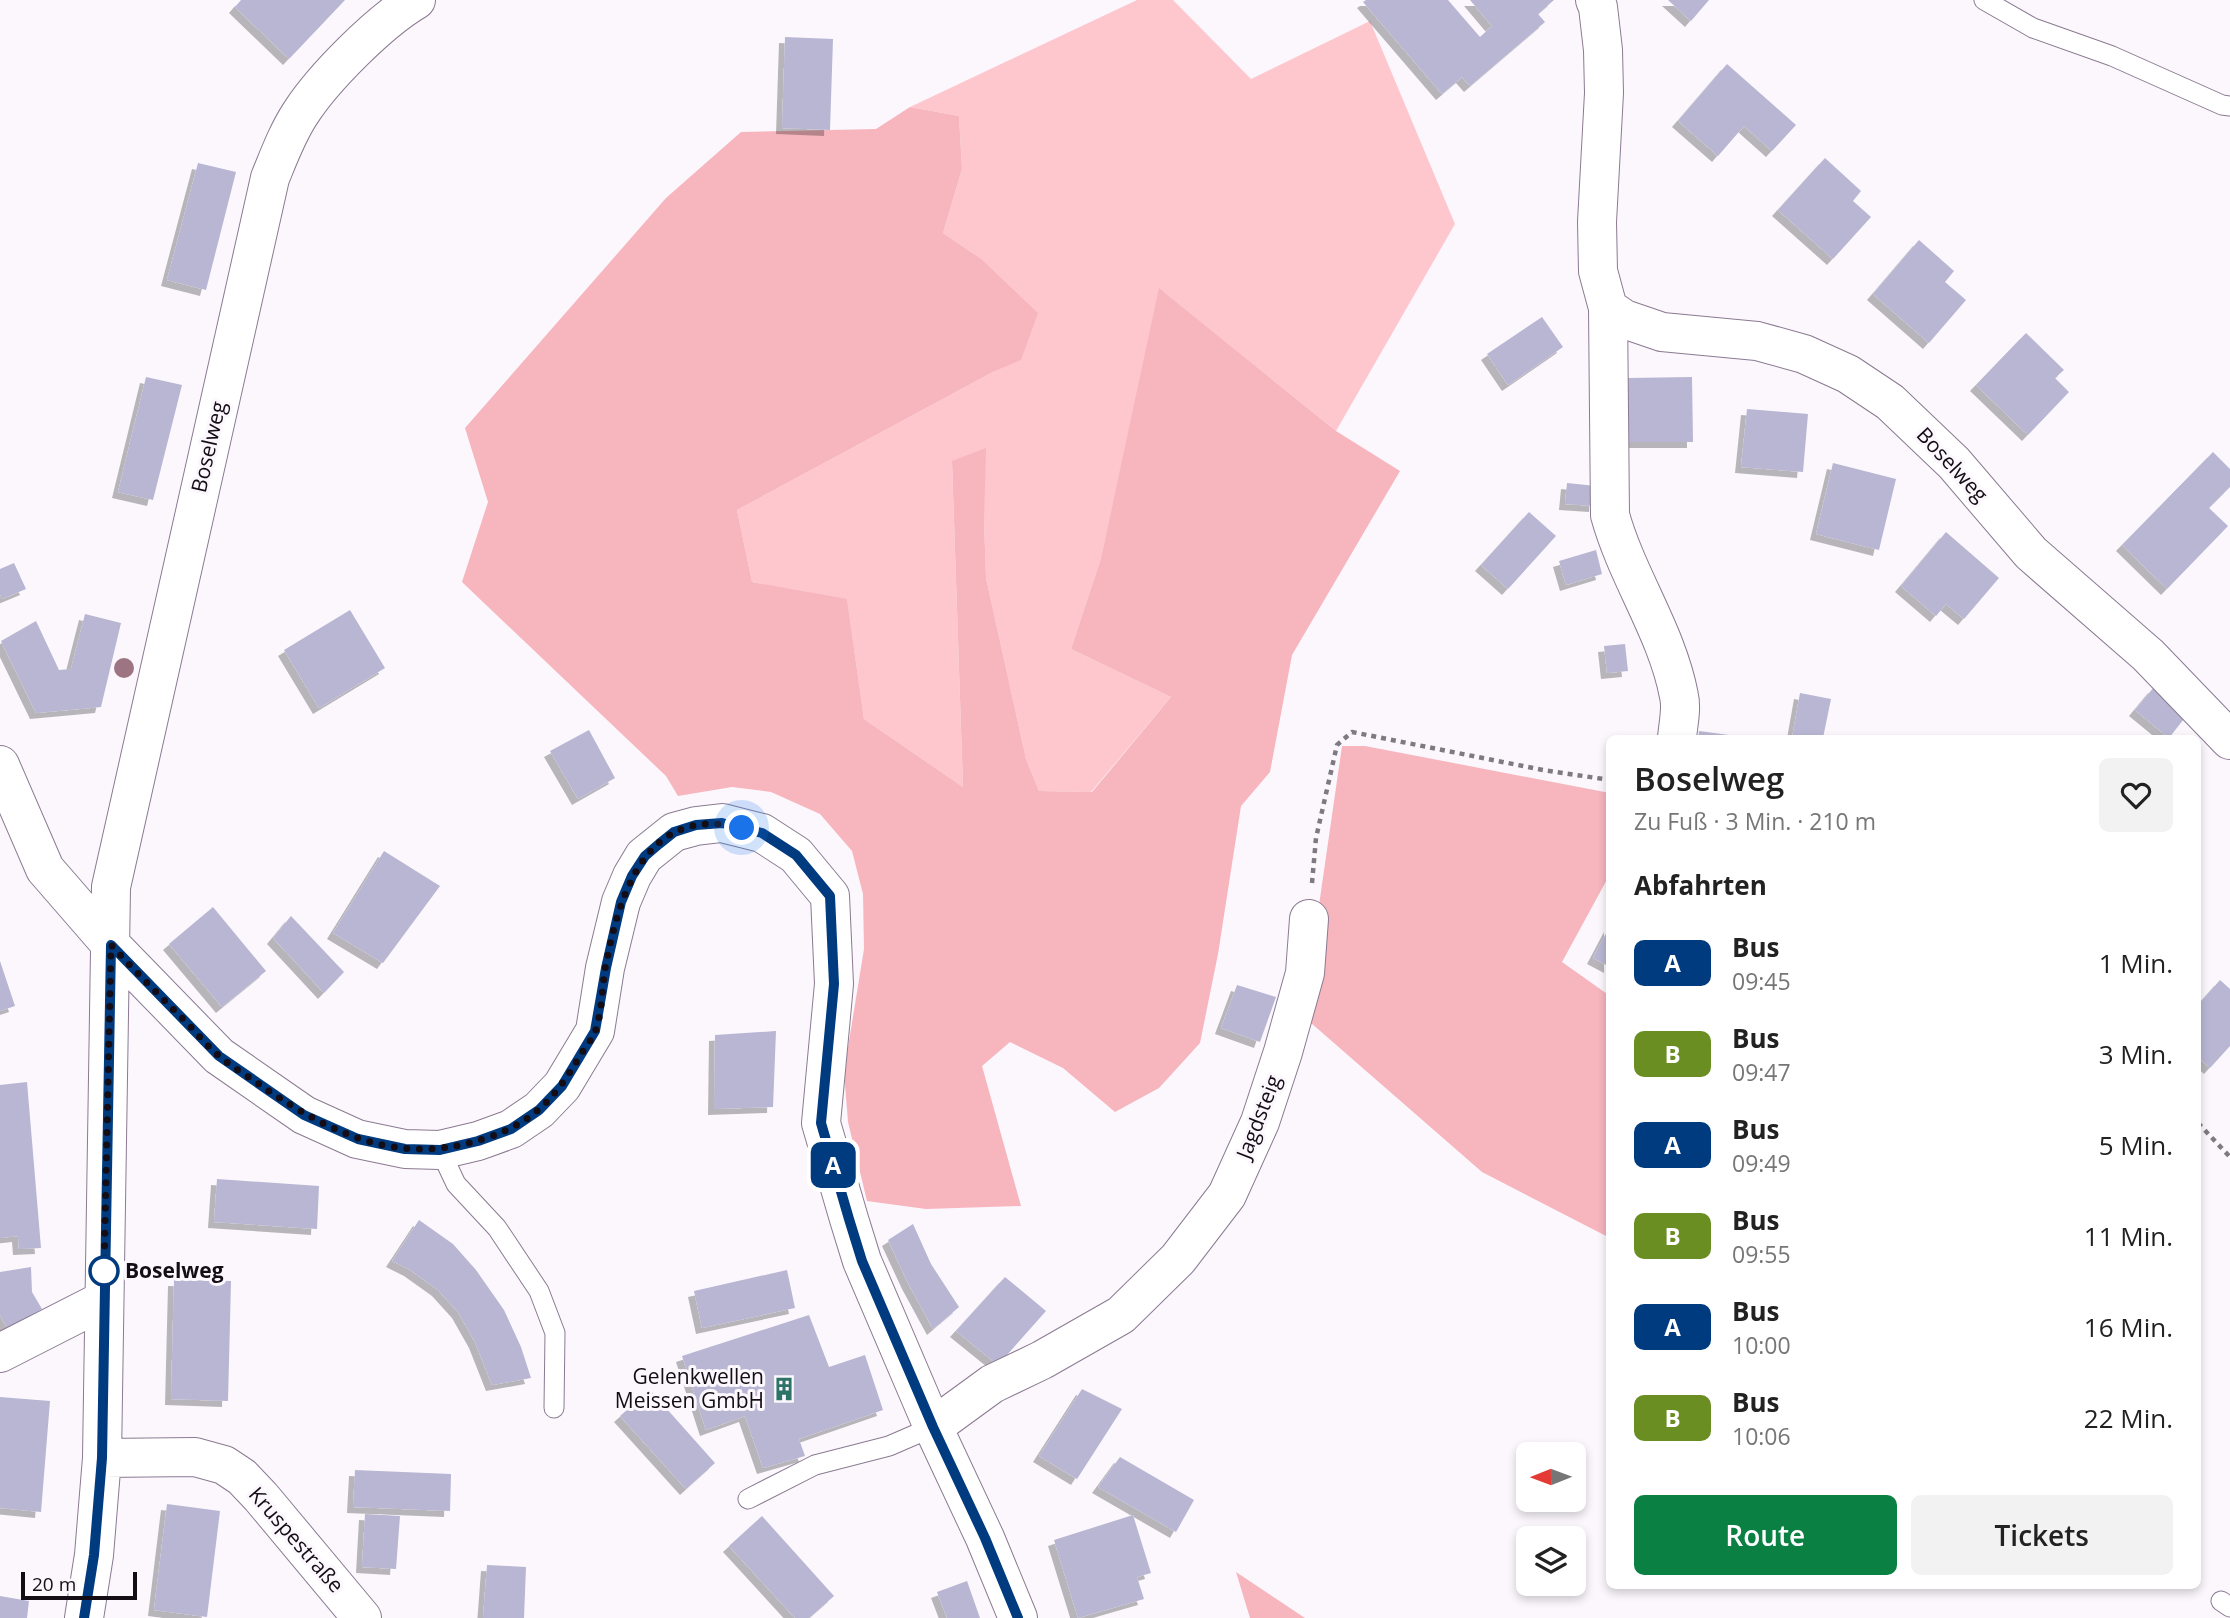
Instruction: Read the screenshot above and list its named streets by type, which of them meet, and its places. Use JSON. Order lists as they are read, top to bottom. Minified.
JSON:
{"streets":{"street":["Boselweg","Jagdsteig","Kruspestraße"]},"crossings":[["Boselweg","Kruspestraße"]],"places":{"other":["Boselweg"],"building":["Gelenkwellen Meissen GmbH"]},"lines":["bus line A"],"scale_bar":"20 m","north":"left","page":{"on_map":"A","heading":[["Boselweg","Zu Fuß · 3 Min. · 210 m"],"Abfahrten"],"list":[{"mark":"A","name":"Bus","note":"09:45","value":"1 Min."},{"mark":"B","name":"Bus","note":"09:47","value":"3 Min."},{"mark":"A","name":"Bus","note":"09:49","value":"5 Min."},{"mark":"B","name":"Bus","note":"09:55","value":"11 Min."},{"mark":"A","name":"Bus","note":"10:00","value":"16 Min."},{"mark":"B","name":"Bus","note":"10:06","value":"22 Min."}],"buttons":["Route","Tickets"],"scale":"20 m"}}
